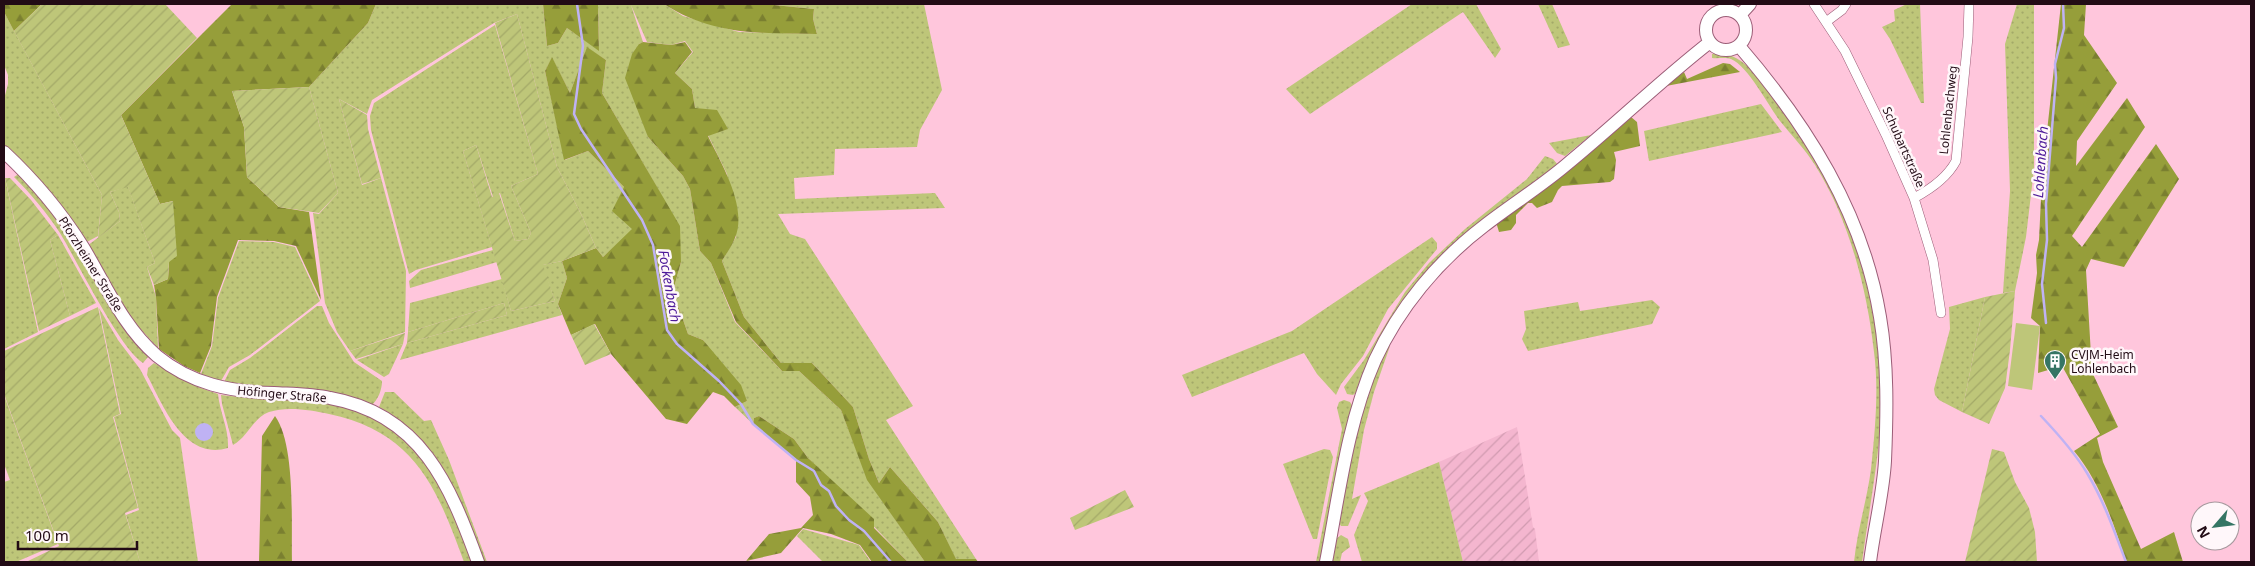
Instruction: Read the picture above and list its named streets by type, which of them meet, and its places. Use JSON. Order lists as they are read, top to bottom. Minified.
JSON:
{"streets":{"street":["Lohlenbachweg","Schubartstraße","Pforzheimer Straße","Höfinger Straße"]},"crossings":[["Lohlenbachweg","Schubartstraße"],["Pforzheimer Straße","Höfinger Straße"]],"water":["Lohlenbach","Fockenbach"],"places":{"building":["CVJM-Heim Lohlenbach"]},"scale_bar":"100 m","north":"bottom left"}
